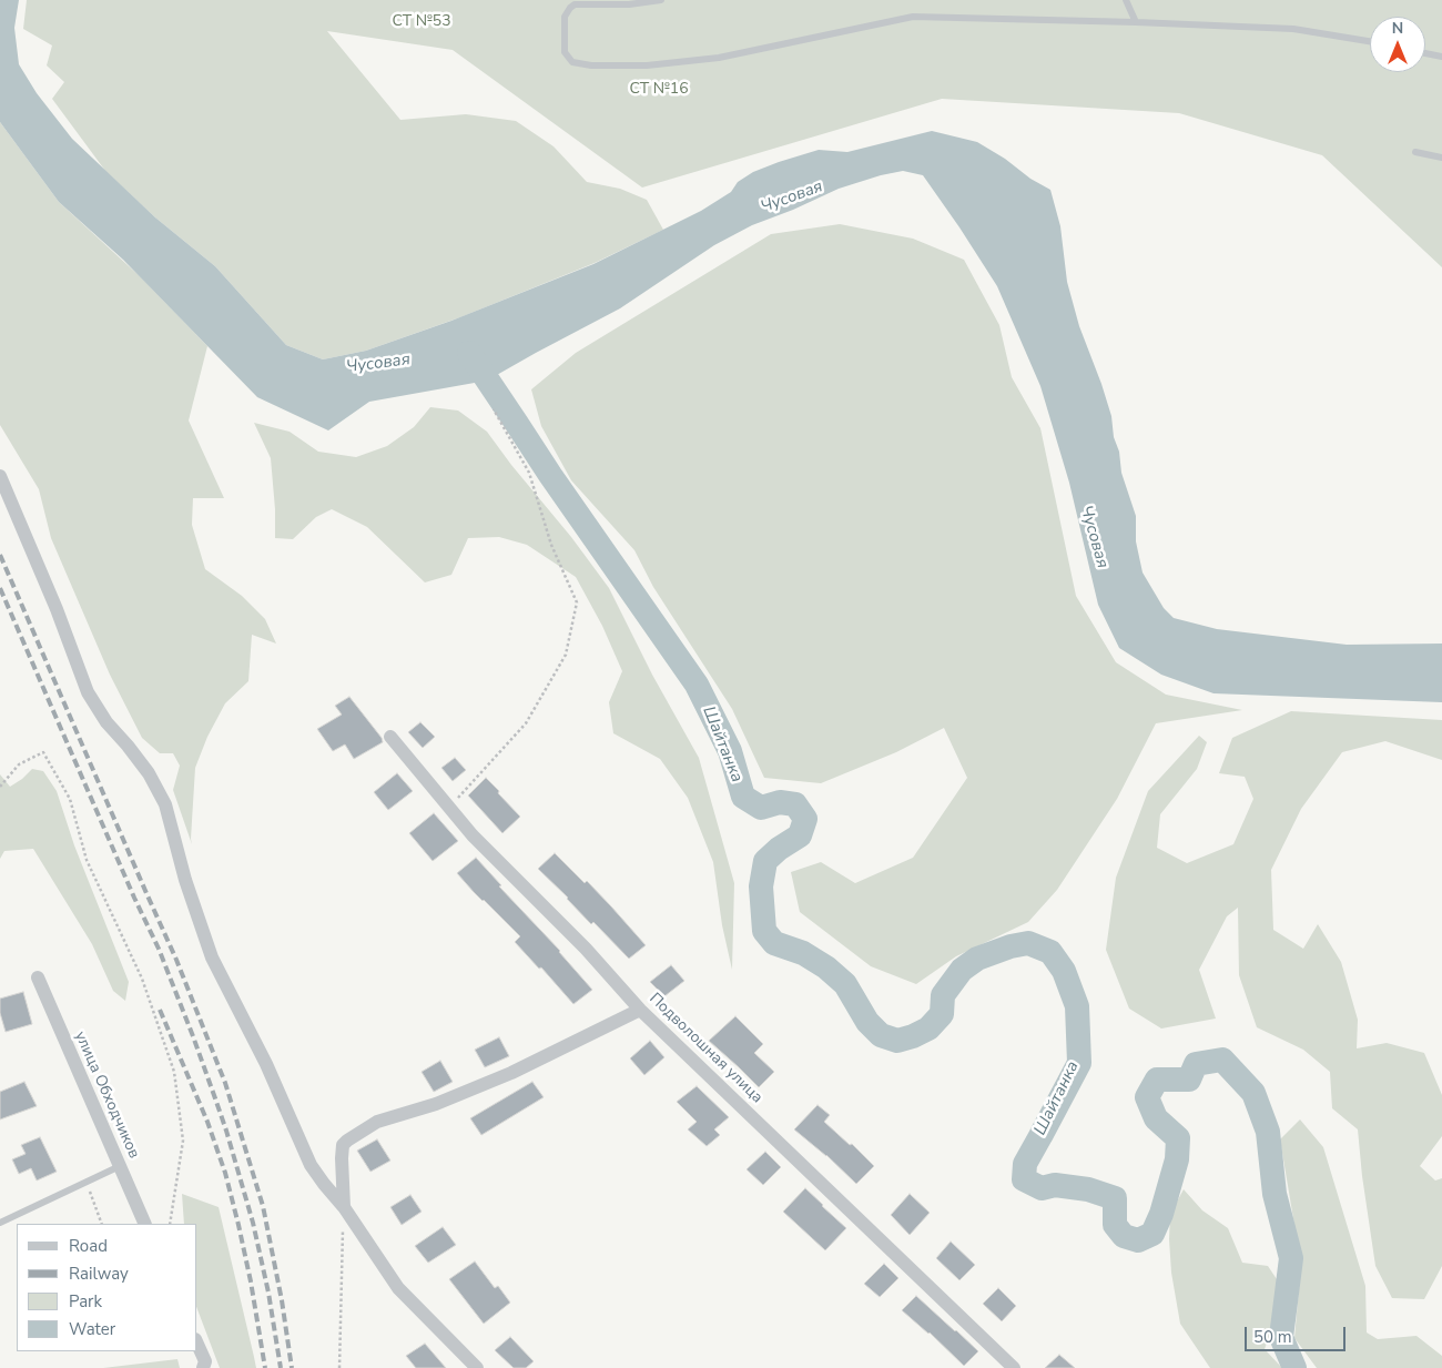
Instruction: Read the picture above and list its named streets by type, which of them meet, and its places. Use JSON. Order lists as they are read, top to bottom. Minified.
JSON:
{"streets":{"street":["Подволошная улица","улица Обходчиков"]},"water":["Чусовая","Шайтанка"],"parks":["СТ №53","СТ №16"],"legend":["Road","Railway","Park","Water"],"scale_bar":"50 m","north":"top"}
